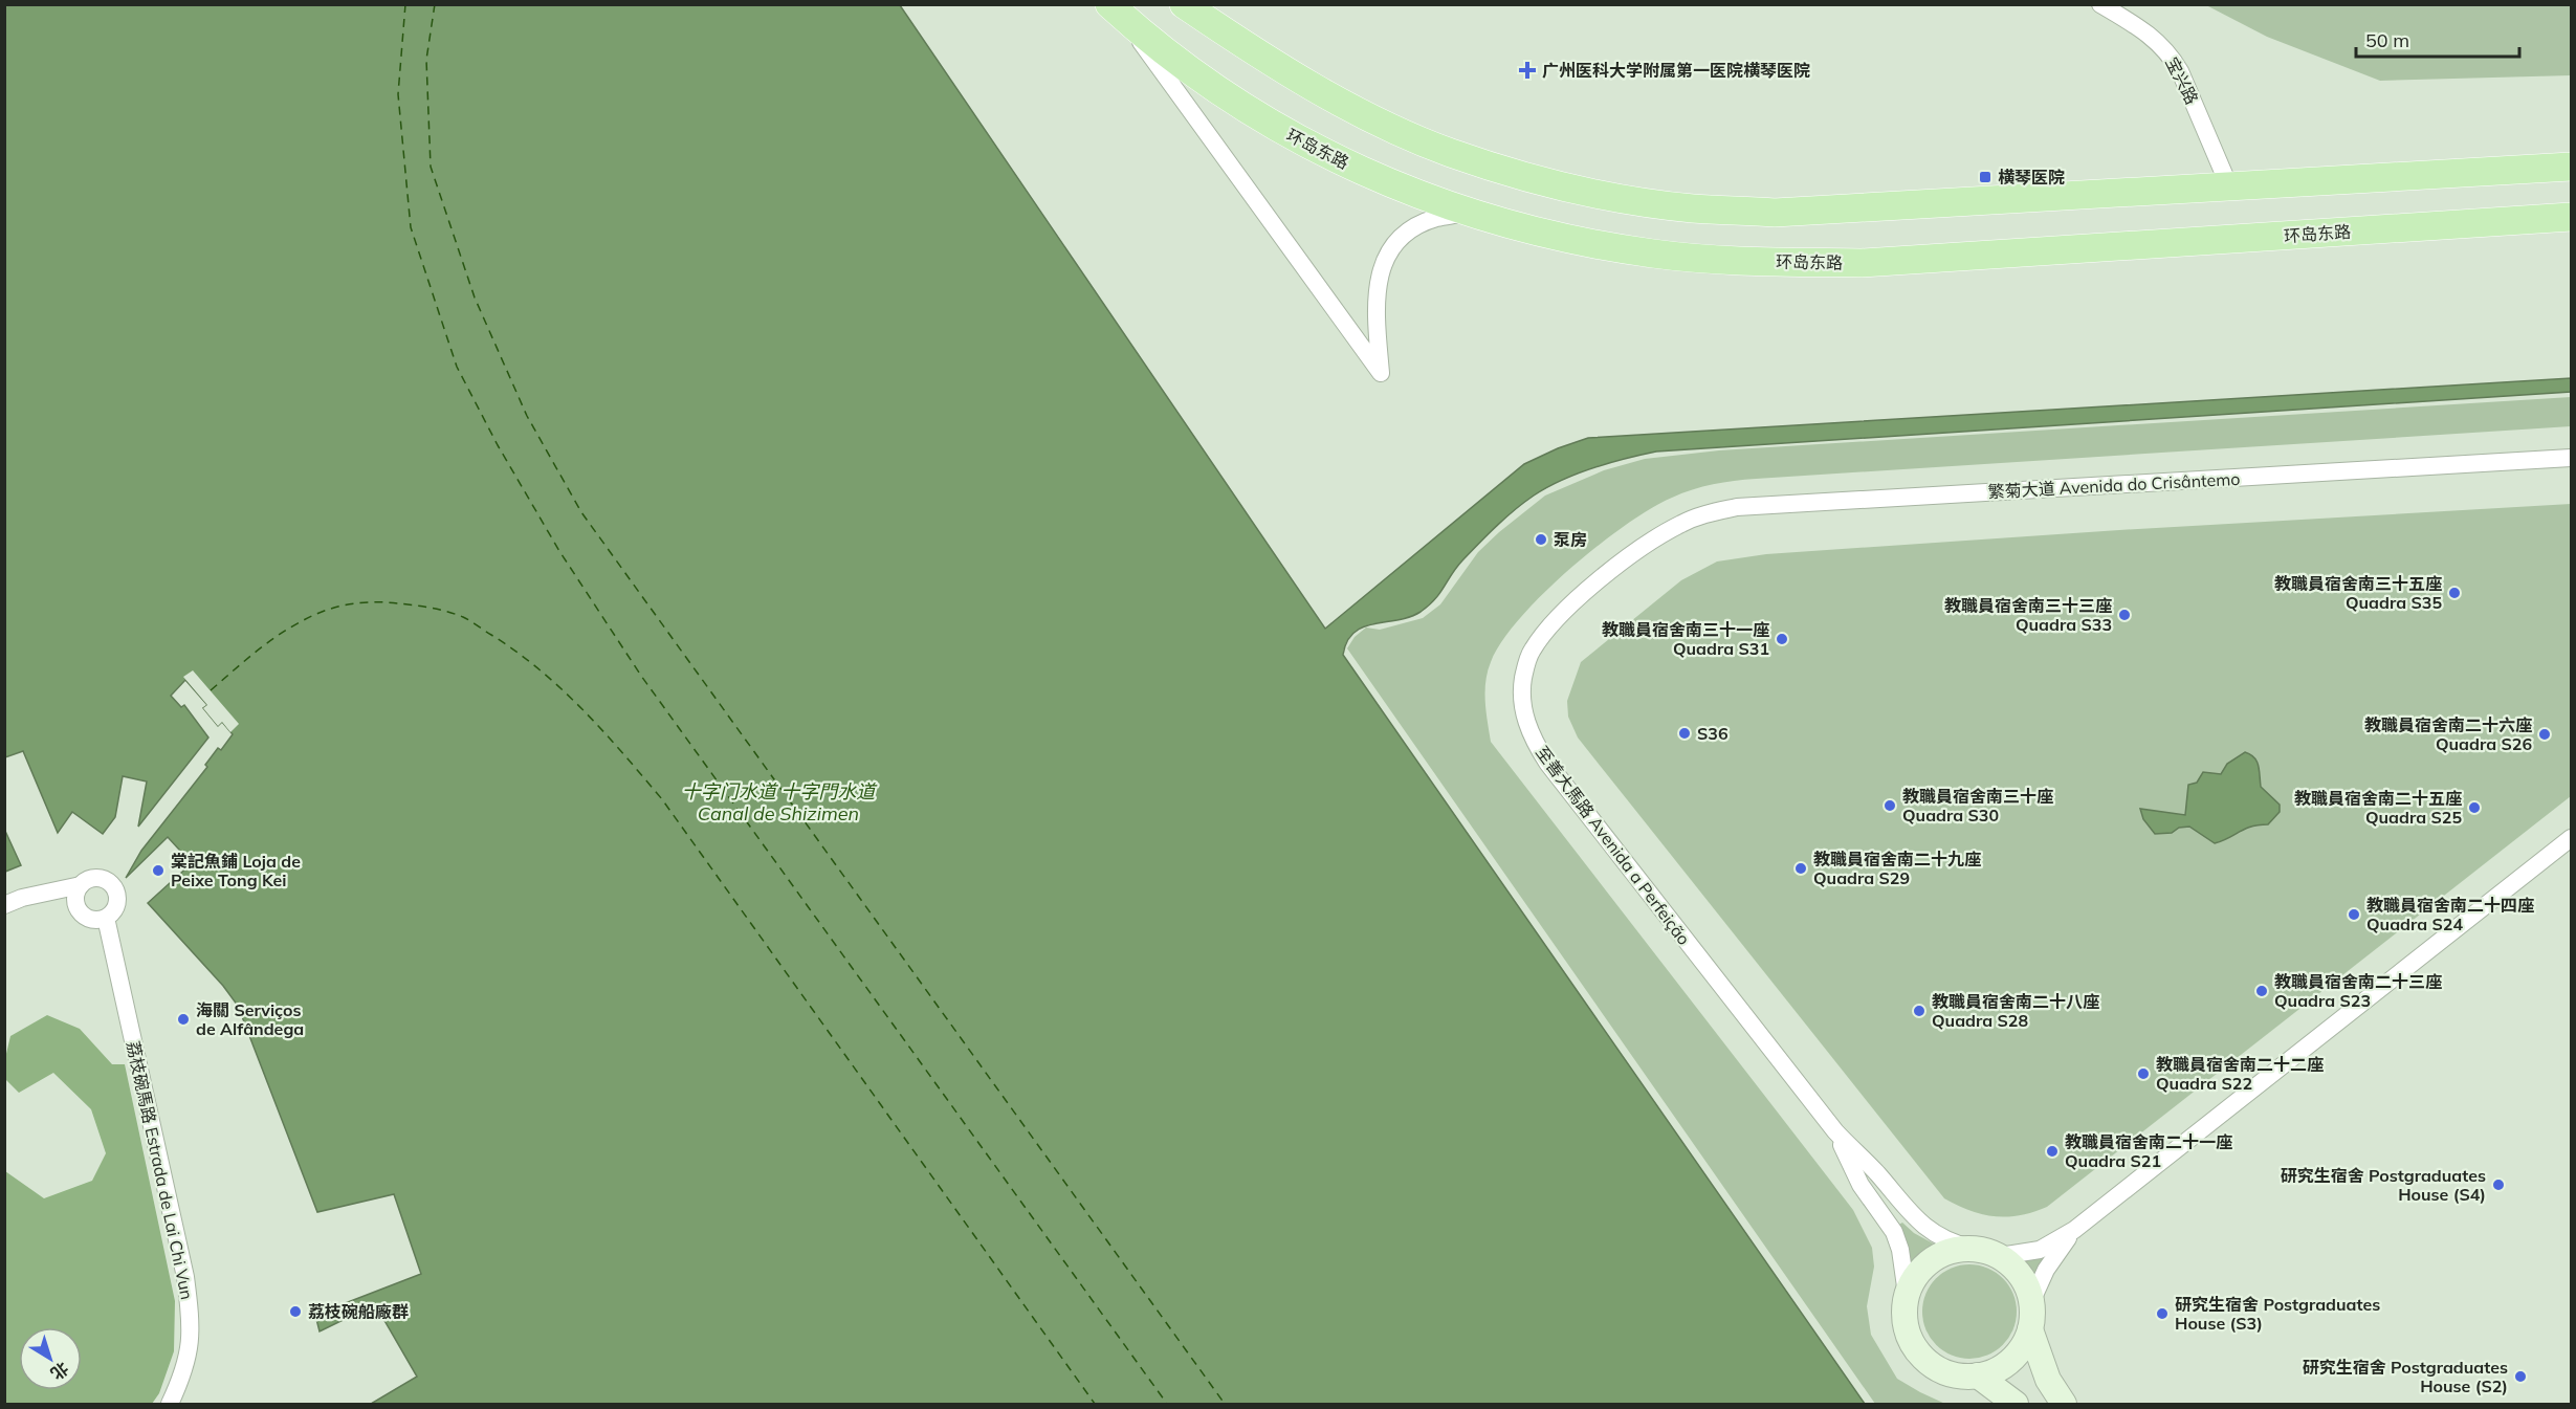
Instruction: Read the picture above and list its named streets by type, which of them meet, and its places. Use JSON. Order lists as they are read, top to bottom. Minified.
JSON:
{"streets":{"main road":["环岛东路"],"street":["宝兴路","繁菊大道 Avenida do Crisântemo","至善大馬路 Avenida a Perfeição","荔枝碗馬路 Estrada de Lai Chi Vun"]},"crossings":[["繁菊大道 Avenida do Crisântemo","至善大馬路 Avenida a Perfeição"]],"water":["十字门水道 十字門水道 Canal de Shizimen"],"places":{"health":["广州医科大学附属第一医院横琴医院"],"transit":["横琴医院"],"other":["泵房","教職員宿舍南三十五座 Quadra S35","教職員宿舍南三十三座 Quadra S33","教職員宿舍南三十一座 Quadra S31","S36","教職員宿舍南二十六座 Quadra S26","教職員宿舍南三十座 Quadra S30","教職員宿舍南二十五座 Quadra S25","教職員宿舍南二十九座 Quadra S29","棠記魚鋪 Loja de Peixe Tong Kei","教職員宿舍南二十四座 Quadra S24","教職員宿舍南二十三座 Quadra S23","教職員宿舍南二十八座 Quadra S28","海關 Serviços de Alfândega","教職員宿舍南二十二座 Quadra S22","教職員宿舍南二十一座 Quadra S21","研究生宿舍 Postgraduates House (S4)","荔枝碗船廠群","研究生宿舍 Postgraduates House (S3)","研究生宿舍 Postgraduates House (S2)"]},"scale_bar":"50 m","north":"bottom right"}
